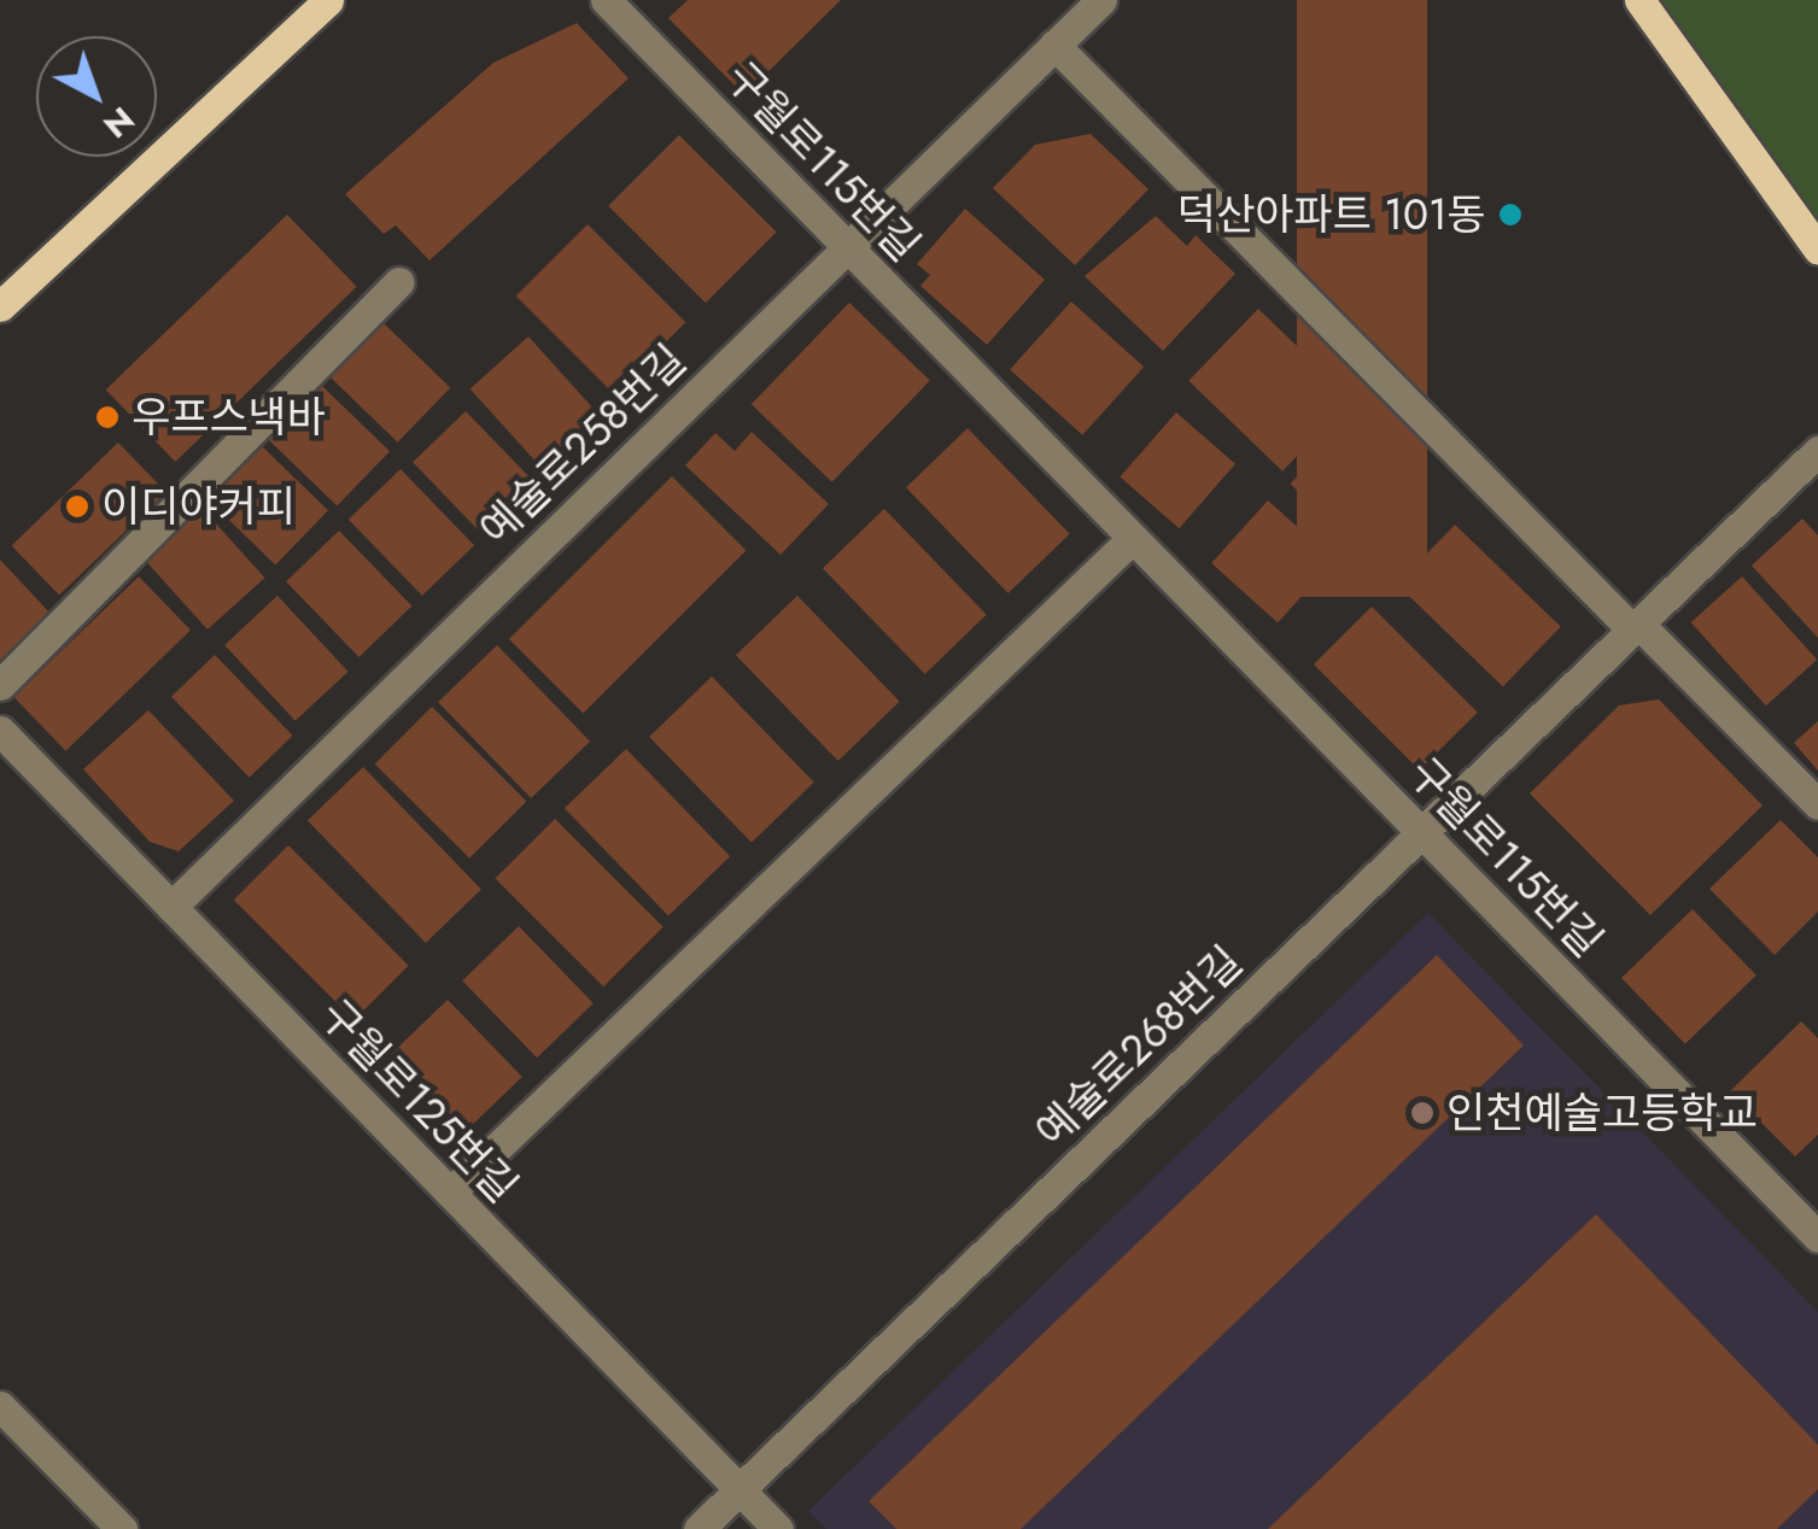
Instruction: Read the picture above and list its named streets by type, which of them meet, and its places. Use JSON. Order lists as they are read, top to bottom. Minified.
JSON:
{"streets":{"lane":["구월로115번길","예술로258번길","예술로268번길","구월로125번길"]},"crossings":[["구월로115번길","예술로258번길"],["구월로115번길","예술로268번길"],["예술로258번길","구월로125번길"],["예술로268번길","구월로125번길"]],"places":["덕산아파트 101동","우프스낵바","이디야커피","인천예술고등학교"],"north":"bottom right"}
